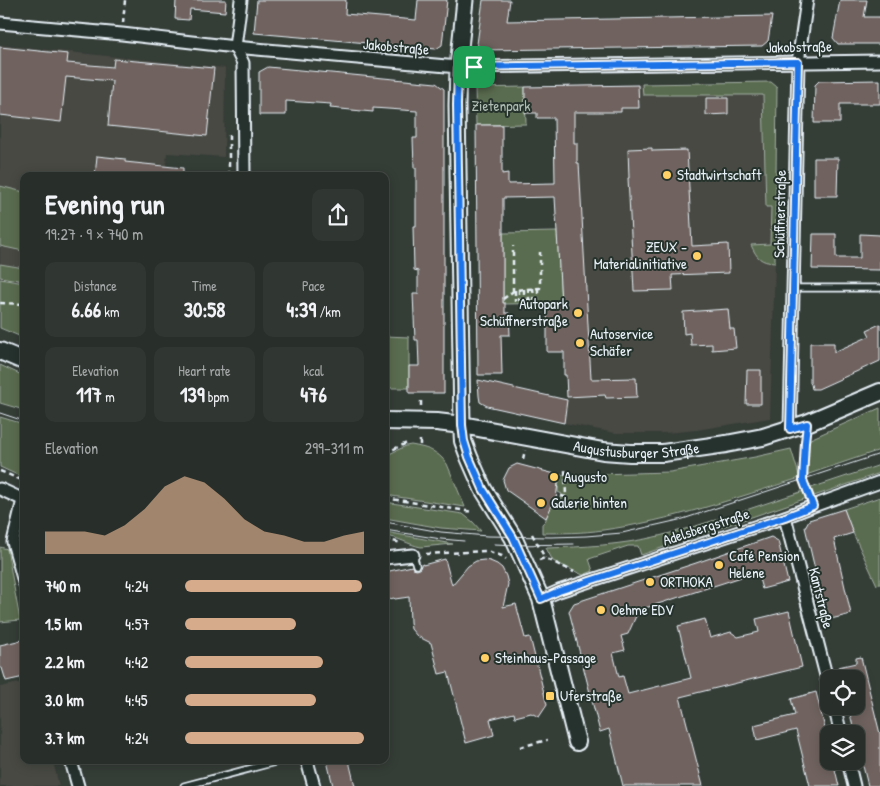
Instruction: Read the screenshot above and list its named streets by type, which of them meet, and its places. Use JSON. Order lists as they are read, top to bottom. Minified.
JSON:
{"streets":{"main road":["Augustusburger Straße"],"street":["Jakobstraße","Schüffnerstraße","Adelsbergstraße","Kantstraße"]},"crossings":[["Jakobstraße","Schüffnerstraße"],["Schüffnerstraße","Augustusburger Straße"],["Adelsbergstraße","Kantstraße"]],"parks":["Zietenpark"],"places":{"other":["Stadtwirtschaft","ZEUX - Materialinitiative","Autopark Schüffnerstraße","Autoservice Schäfer","Augusto","Galerie hinten","Café Pension Helene","ORTHOKA","Oehme EDV","Steinhaus-Passage"],"transit":["Uferstraße"]},"page":{"heading":["Evening run","19:27 · 9 × 740 m"],"stats":[["Distance","6.66 km"],["Time","30:58"],["Pace","4:39 /km"],["Elevation","117 m"],["Heart rate","139 bpm"],["kcal","476"]],"chart":["Elevation","299–311 m"],"list":[{"name":"740 m","note":"4:24"},{"name":"1.5 km","note":"4:57"},{"name":"2.2 km","note":"4:42"},{"name":"3.0 km","note":"4:45"},{"name":"3.7 km","note":"4:24"}]}}
